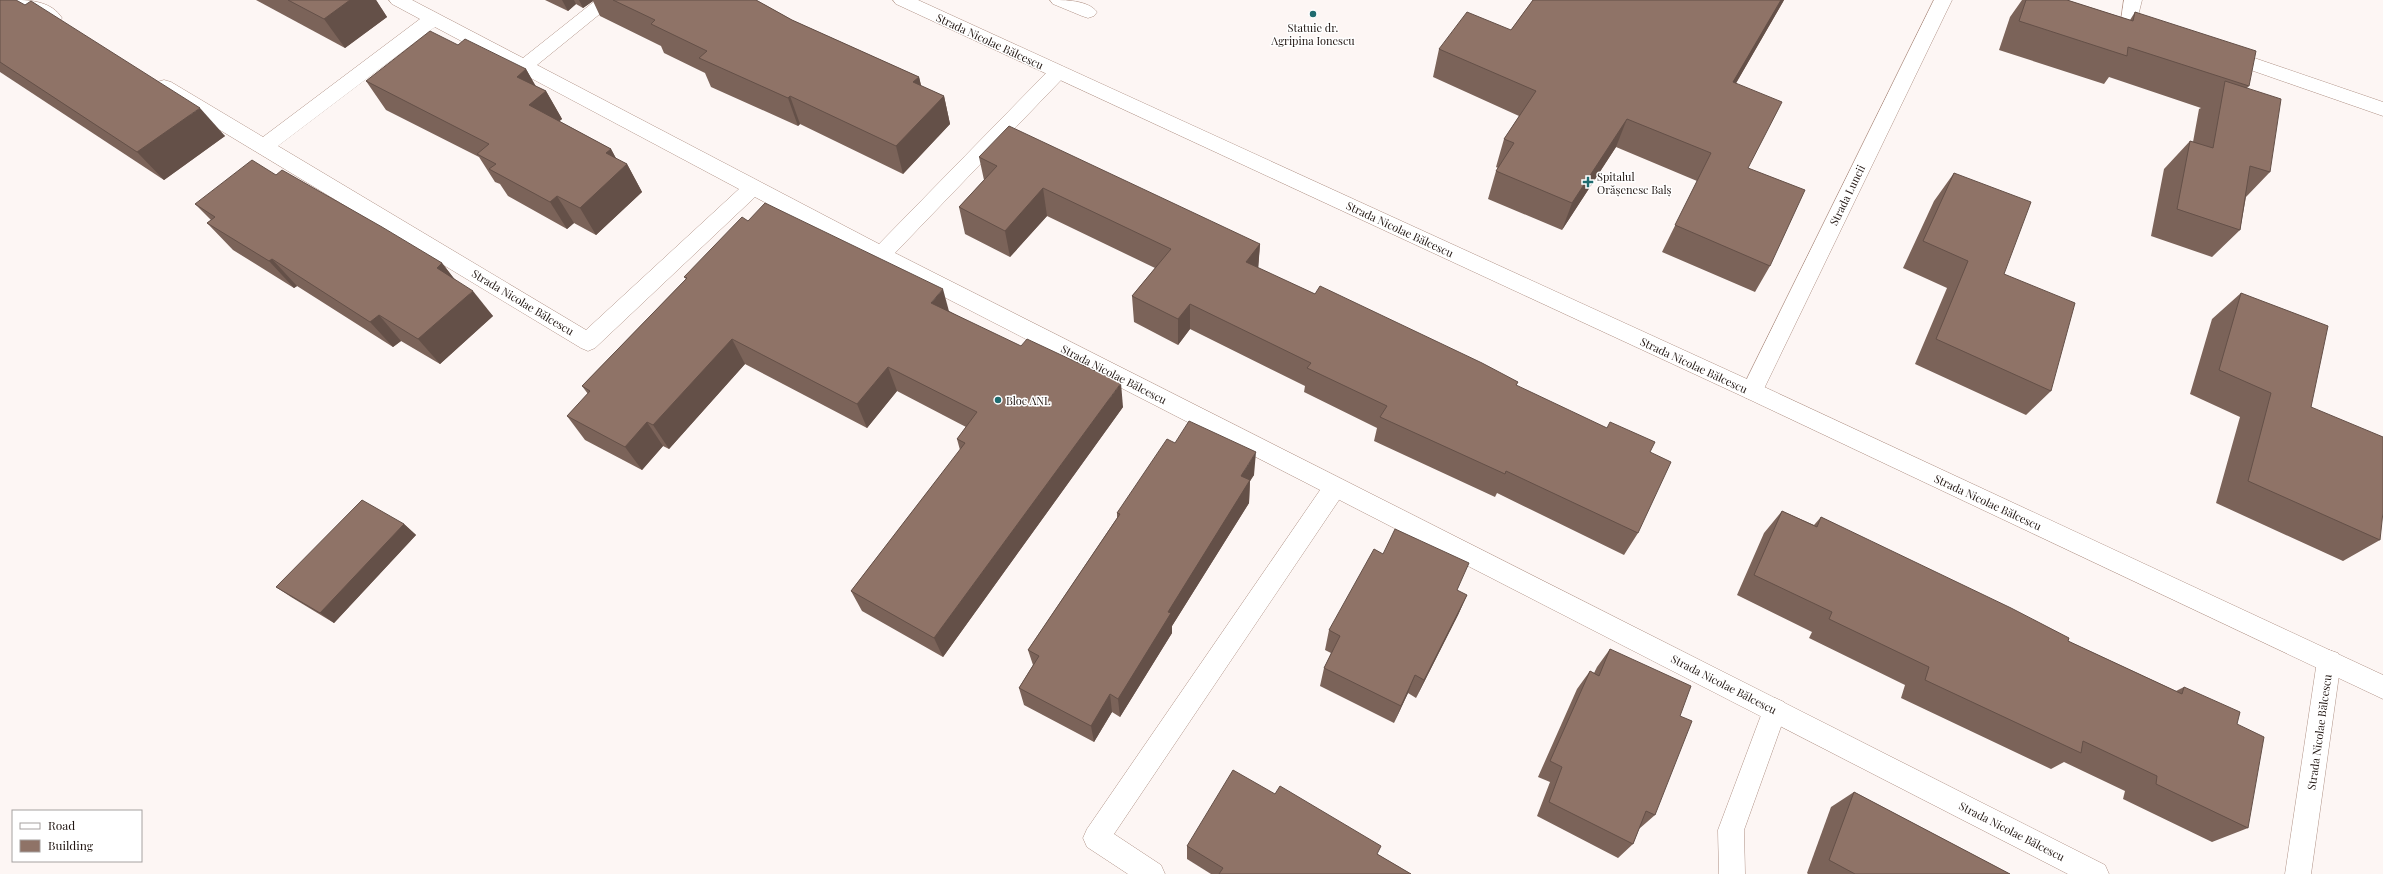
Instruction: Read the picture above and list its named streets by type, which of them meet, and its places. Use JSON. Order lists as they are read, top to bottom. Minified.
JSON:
{"streets":{"street":["Strada Nicolae Bălcescu","Strada Luncii"]},"crossings":[["Strada Nicolae Bălcescu","Strada Luncii"]],"places":{"other":["Statuie dr. Agripina Ionescu","Bloc ANL"],"health":["Spitalul Orășenesc Balș"]},"legend":["Road","Building"]}
